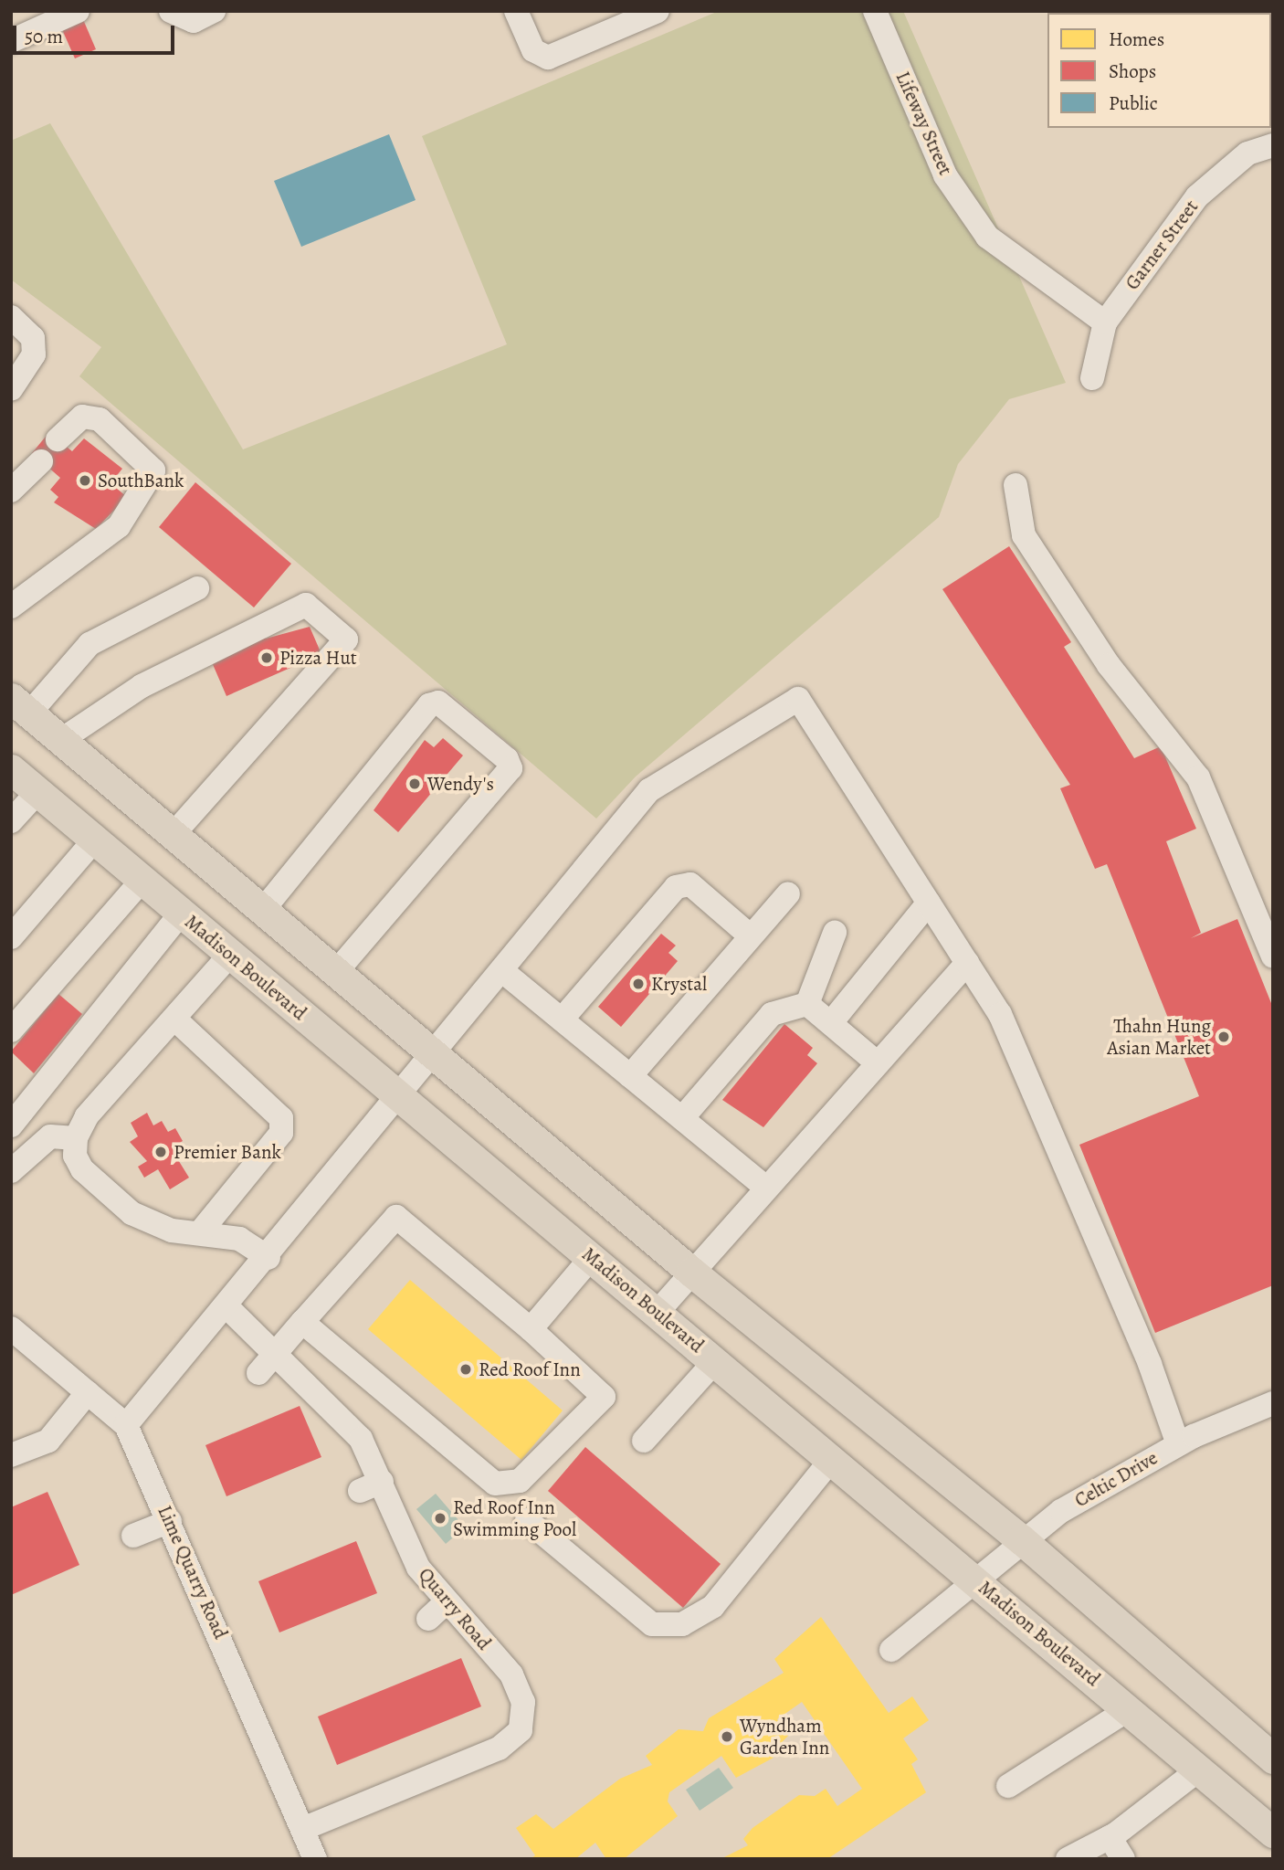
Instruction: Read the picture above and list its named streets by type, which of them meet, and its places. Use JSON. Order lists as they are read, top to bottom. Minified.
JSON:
{"streets":{"main road":["Madison Boulevard"],"street":["Lifeway Street","Garner Street","Celtic Drive","Lime Quarry Road","Quarry Road"]},"crossings":[["Lifeway Street","Garner Street"],["Madison Boulevard","Celtic Drive"],["Lime Quarry Road","Quarry Road"]],"places":["SouthBank","Pizza Hut","Wendy's","Krystal","Thahn Hung Asian Market","Premier Bank","Red Roof Inn","Red Roof Inn Swimming Pool","Wyndham Garden Inn"],"legend":["Homes","Shops","Public"],"scale_bar":"50 m"}
